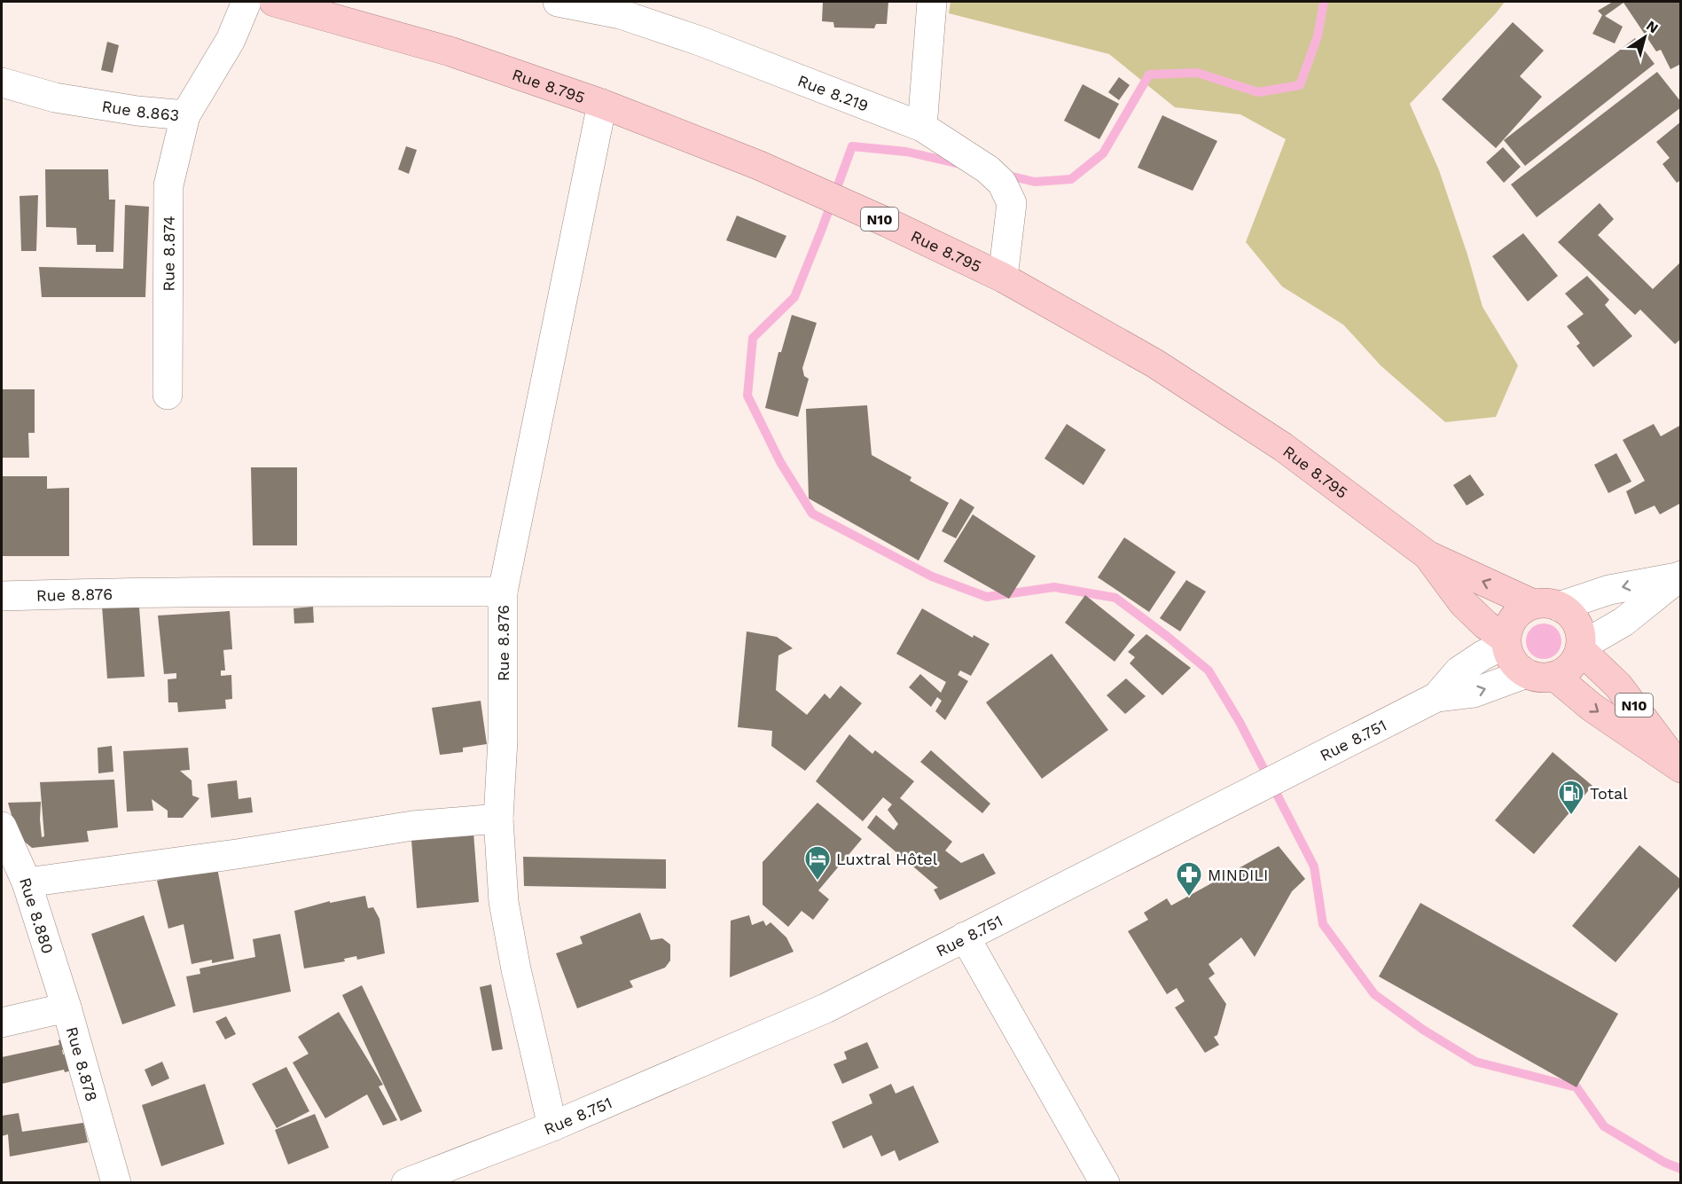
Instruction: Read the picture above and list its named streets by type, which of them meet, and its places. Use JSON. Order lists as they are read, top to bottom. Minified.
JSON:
{"streets":{"highway":["Rue 8.795","N10"],"street":["Rue 8.219","Rue 8.863","Rue 8.874","Rue 8.876","Rue 8.751","Rue 8.880","Rue 8.878"]},"crossings":[["Rue 8.795","Rue 8.219"],["Rue 8.795","N10"],["Rue 8.795","Rue 8.751"],["Rue 8.863","Rue 8.874"],["N10","Rue 8.751"],["Rue 8.876","Rue 8.751"],["Rue 8.880","Rue 8.878"]],"places":{"fuel station":["Total"],"hotel":["Luxtral Hôtel"],"pharmacy":["MINDILI"]},"north":"top right"}
